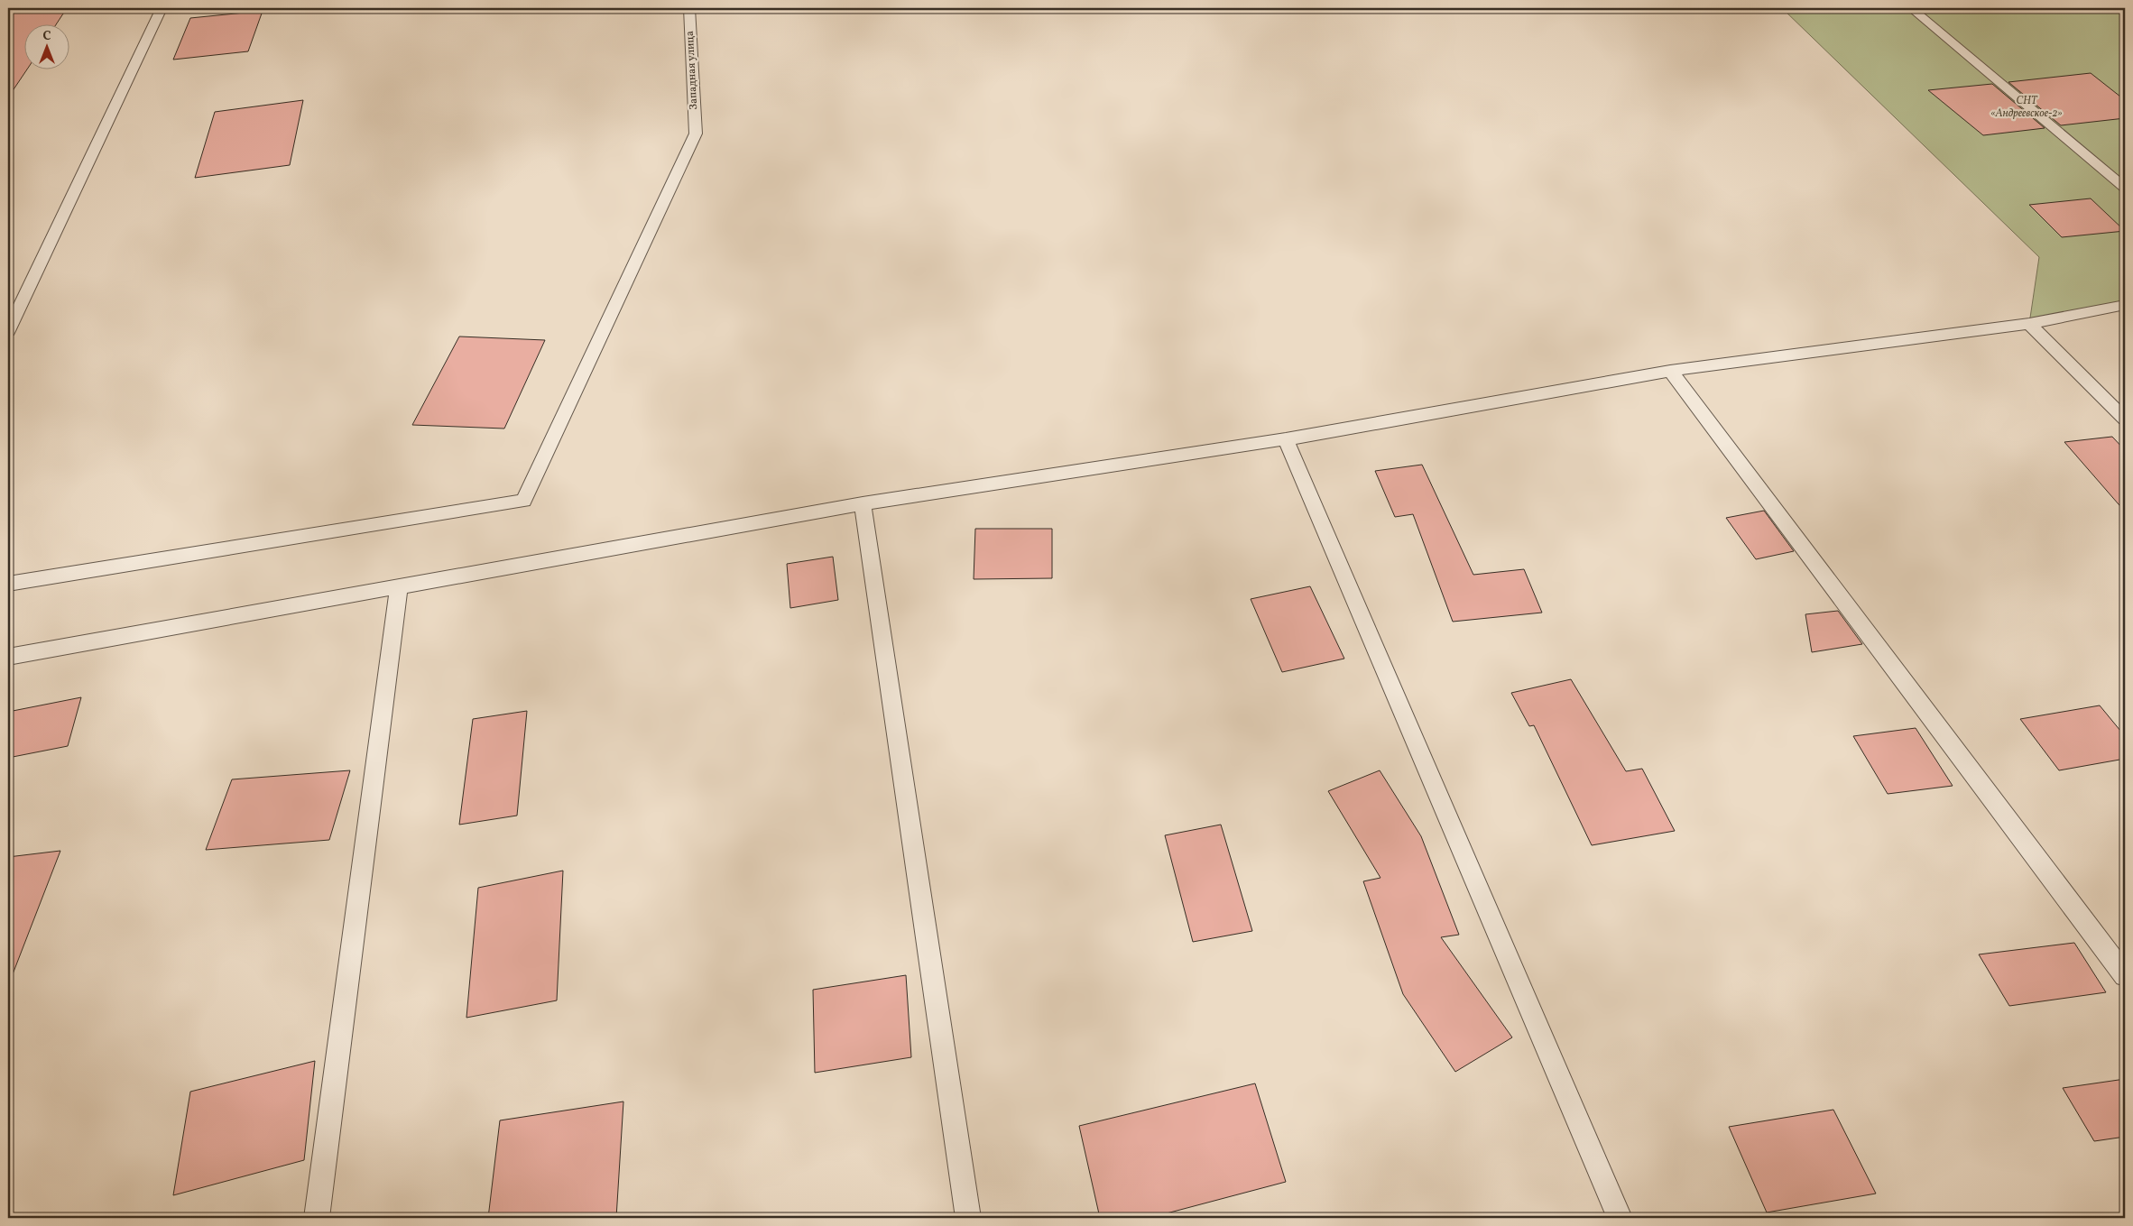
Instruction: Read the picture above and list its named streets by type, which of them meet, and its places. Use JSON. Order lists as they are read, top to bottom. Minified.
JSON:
{"streets":{"lane":["Западная улица"]},"parks":["СНТ «Андреевское-2»"],"north":"top"}
